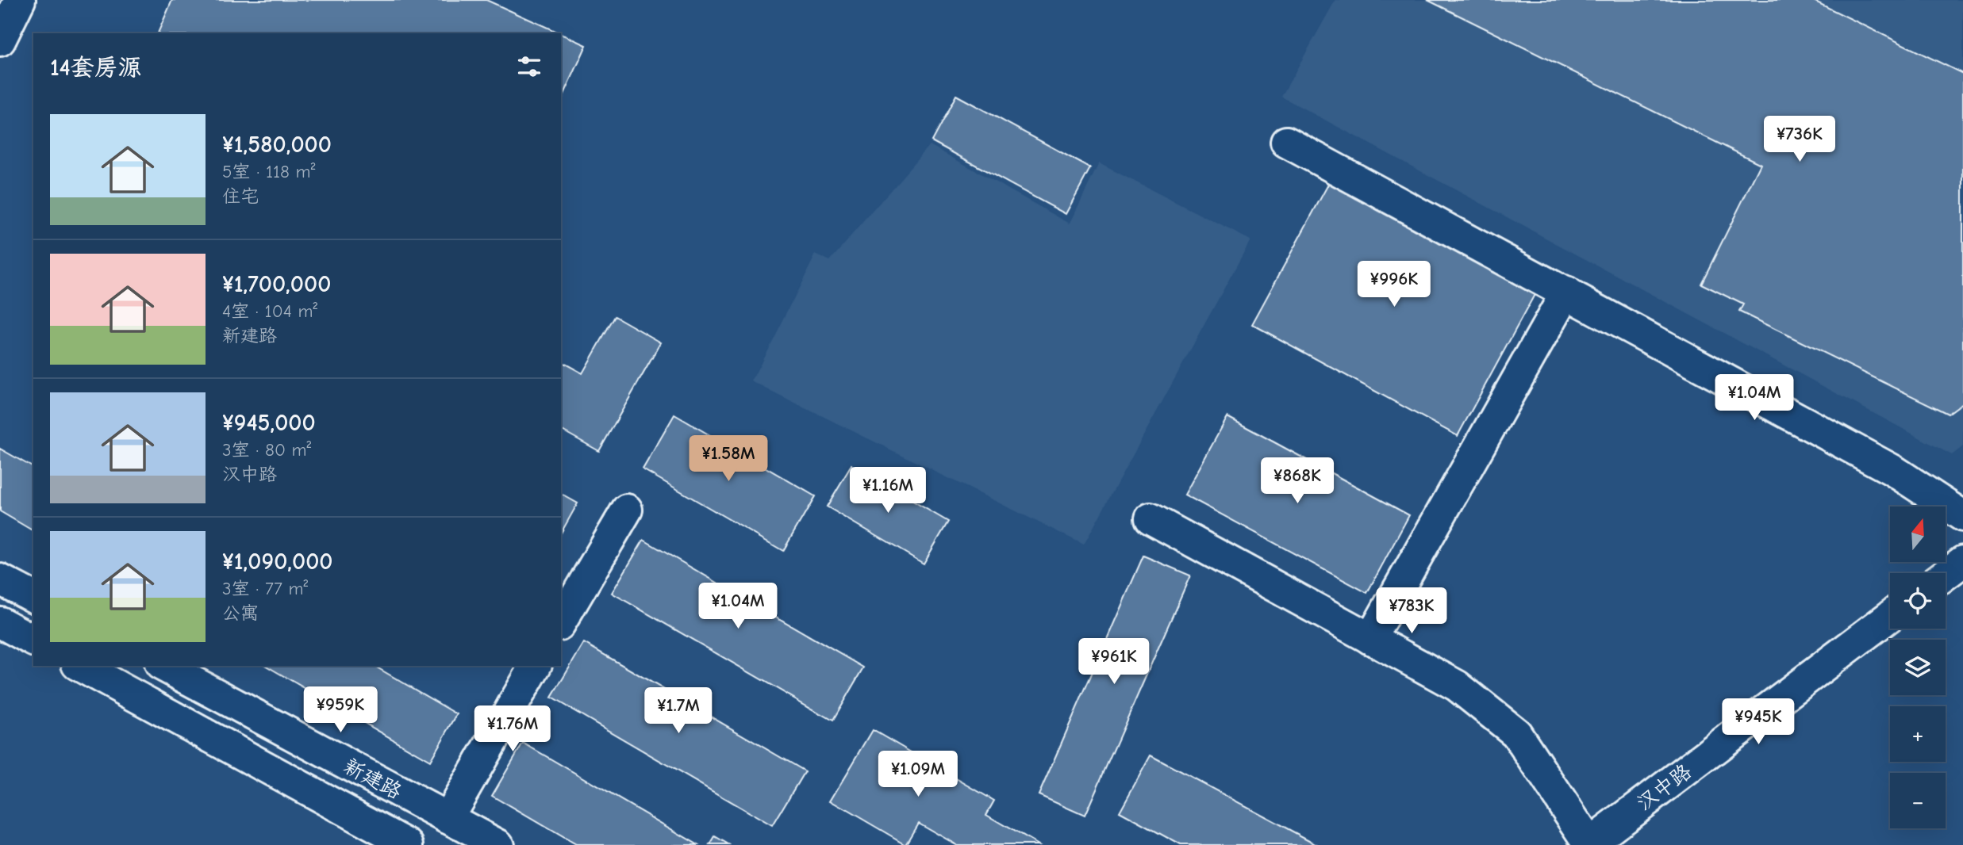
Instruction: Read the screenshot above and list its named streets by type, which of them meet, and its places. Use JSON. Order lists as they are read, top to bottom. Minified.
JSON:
{"streets":{"street":["新建路","汉中路"]},"north":"top","page":{"heading":"14套房源","list":[{"name":"¥1,580,000","note":"5室 · 118 m² · 住宅"},{"name":"¥1,700,000","note":"4室 · 104 m² · 新建路"},{"name":"¥945,000","note":"3室 · 80 m² · 汉中路"},{"name":"¥1,090,000","note":"3室 · 77 m² · 公寓"}],"price":["¥736K","¥996K","¥1.04M","¥1.58M","¥868K","¥1.16M","¥1.04M","¥783K","¥961K","¥959K","¥1.7M","¥945K","¥1.76M","¥1.09M"],"map_buttons":["+","−"]}}
